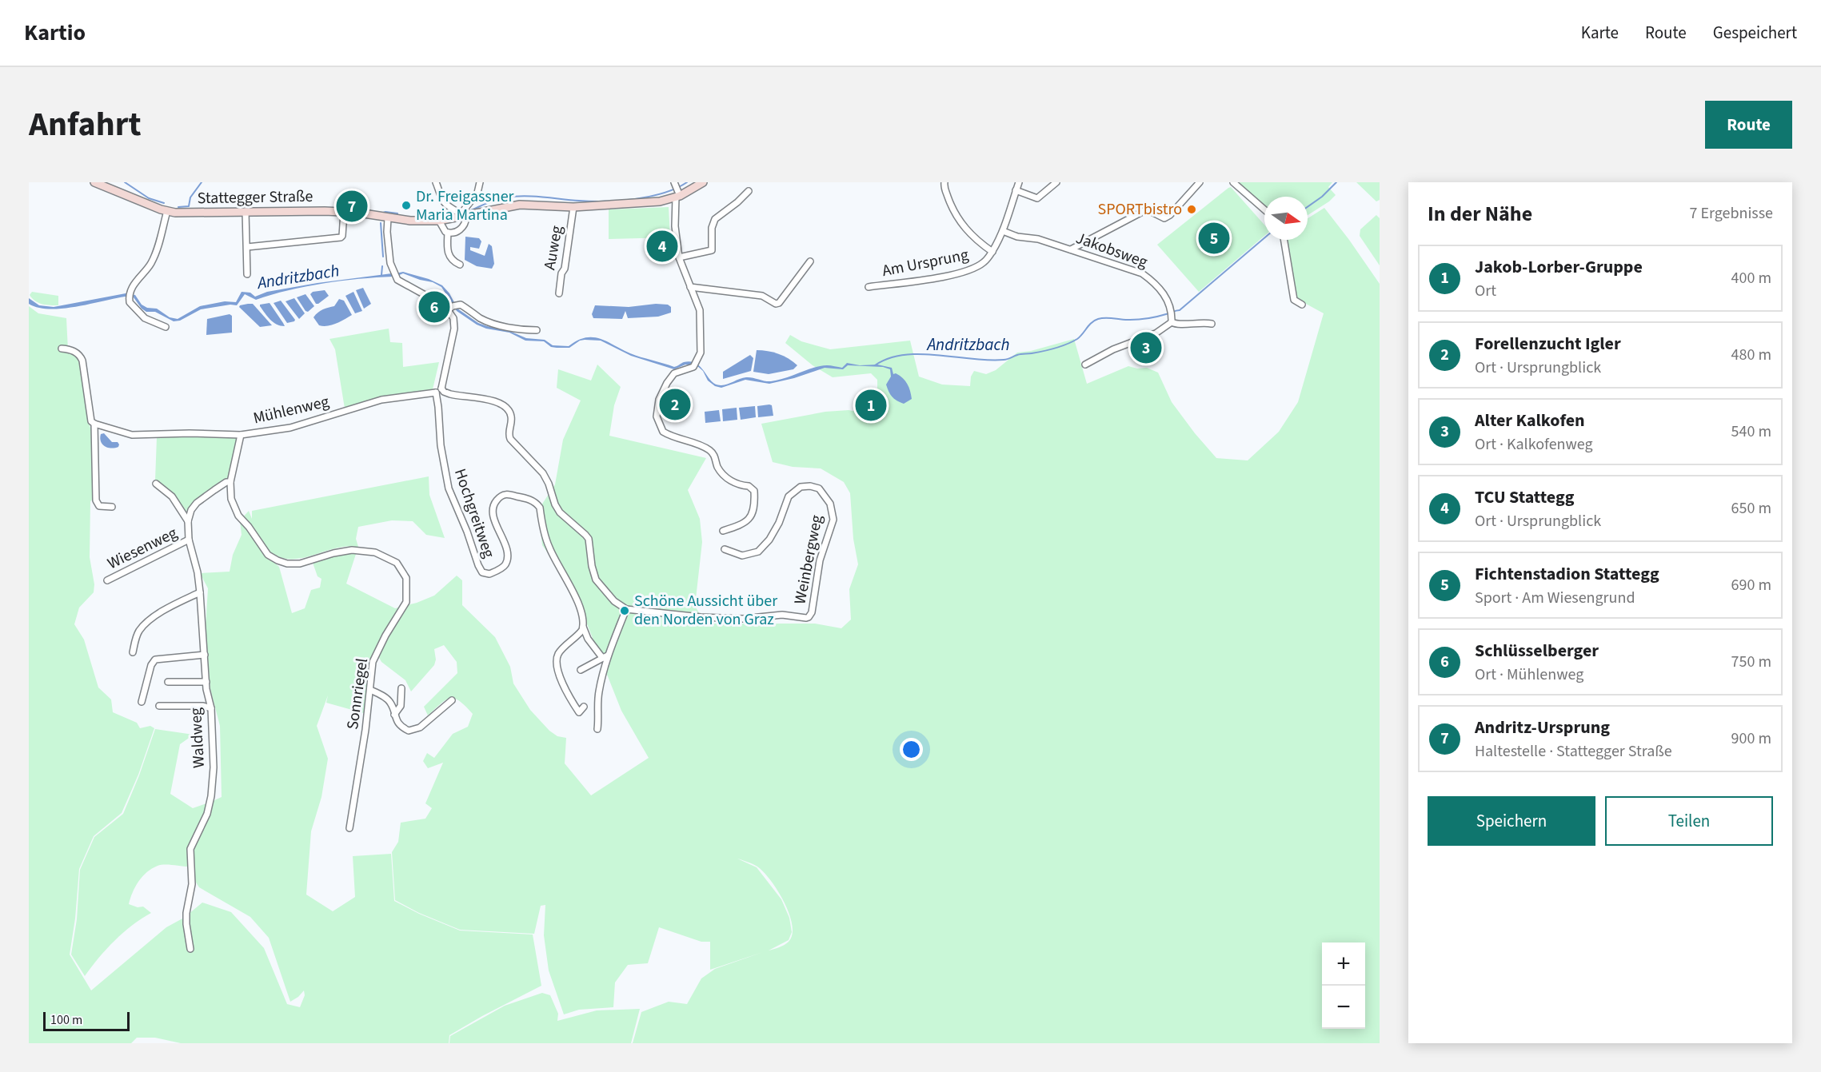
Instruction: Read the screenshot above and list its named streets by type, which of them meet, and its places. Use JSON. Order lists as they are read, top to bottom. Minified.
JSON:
{"streets":{"main road":["Stattegger Straße"],"street":["Auweg","Jakobsweg","Am Ursprung","Mühlenweg","Hochgreitweg","Wiesenweg","Weinbergweg","Sonnriegel","Waldweg"]},"crossings":[["Stattegger Straße","Auweg"],["Jakobsweg","Am Ursprung"],["Mühlenweg","Hochgreitweg"],["Wiesenweg","Waldweg"]],"water":["Andritzbach"],"places":["Dr. Freigassner Maria Martina","SPORTbistro","Schöne Aussicht über den Norden von Graz"],"scale_bar":"100 m","north":"right","page":{"header":"Kartio","nav":["Karte","Route","Gespeichert"],"title":"Anfahrt","buttons":["Route",["Speichern","Teilen"]],"heading":["In der Nähe","7 Ergebnisse"],"pins":["7","5","4","6","3","2","1"],"list":[{"mark":"1","name":"Jakob-Lorber-Gruppe","note":"Ort","value":"400 m"},{"mark":"2","name":"Forellenzucht Igler","note":"Ort · Ursprungblick","value":"480 m"},{"mark":"3","name":"Alter Kalkofen","note":"Ort · Kalkofenweg","value":"540 m"},{"mark":"4","name":"TCU Stattegg","note":"Ort · Ursprungblick","value":"650 m"},{"mark":"5","name":"Fichtenstadion Stattegg","note":"Sport · Am Wiesengrund","value":"690 m"},{"mark":"6","name":"Schlüsselberger","note":"Ort · Mühlenweg","value":"750 m"},{"mark":"7","name":"Andritz-Ursprung","note":"Haltestelle · Stattegger Straße","value":"900 m"}],"map_buttons":["+","−"],"scale":"100 m"}}
